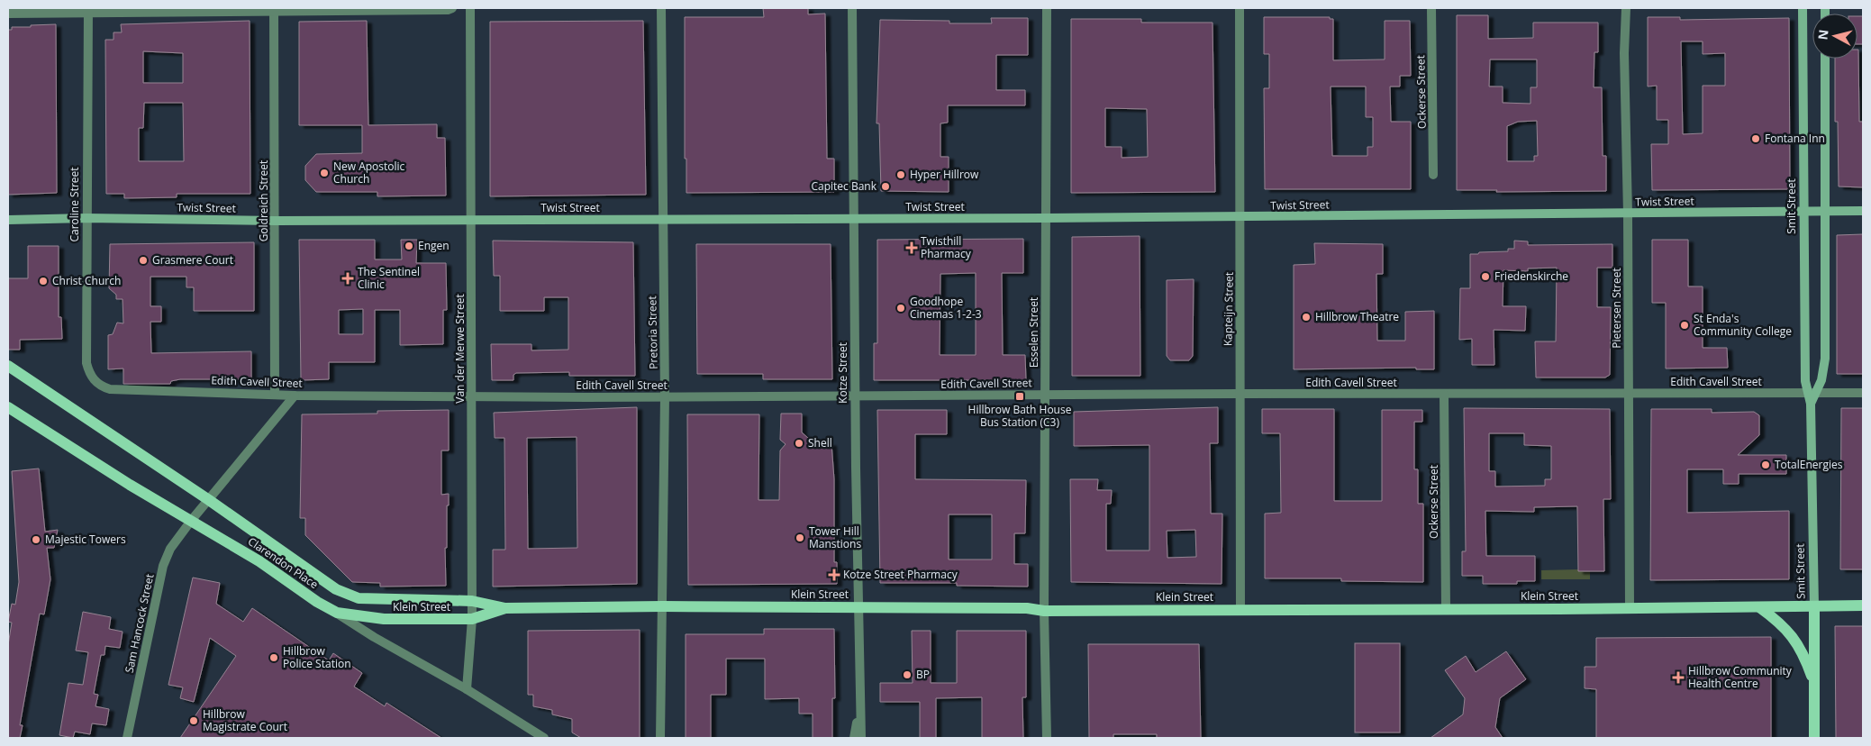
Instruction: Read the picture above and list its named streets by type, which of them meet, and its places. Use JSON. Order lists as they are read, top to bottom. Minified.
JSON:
{"streets":{"main road":["Smit Street","Clarendon Place","Klein Street"],"street":["Ockerse Street","Goldreich Street","Twist Street","Caroline Street","Pietersen Street","Kapteijn Street","Pretoria Street","Esselen Street","Van der Merwe Street","Kotze Street","Edith Cavell Street","Sam Hancock Street"]},"crossings":[["Ockerse Street","Edith Cavell Street"],["Ockerse Street","Klein Street"],["Goldreich Street","Twist Street"],["Goldreich Street","Edith Cavell Street"],["Twist Street","Caroline Street"],["Twist Street","Smit Street"],["Twist Street","Pietersen Street"],["Twist Street","Kapteijn Street"],["Twist Street","Pretoria Street"],["Twist Street","Esselen Street"],["Twist Street","Van der Merwe Street"],["Twist Street","Kotze Street"],["Caroline Street","Edith Cavell Street"],["Smit Street","Edith Cavell Street"],["Smit Street","Klein Street"],["Pietersen Street","Edith Cavell Street"],["Pietersen Street","Klein Street"],["Kapteijn Street","Edith Cavell Street"],["Kapteijn Street","Klein Street"],["Pretoria Street","Edith Cavell Street"],["Pretoria Street","Klein Street"],["Esselen Street","Edith Cavell Street"],["Esselen Street","Klein Street"],["Van der Merwe Street","Edith Cavell Street"],["Van der Merwe Street","Clarendon Place"],["Van der Merwe Street","Klein Street"],["Kotze Street","Edith Cavell Street"],["Kotze Street","Klein Street"],["Clarendon Place","Klein Street"],["Clarendon Place","Sam Hancock Street"]],"places":{"other":["Fontana Inn","New Apostolic Church","Hyper Hillrow","Capitec Bank","Engen","Grasmere Court","Friedenskirche","Christ Church","Goodhope Cinemas 1-2-3","Hillbrow Theatre","St Enda's Community College","Shell","TotalEnergies","Tower Hill Manstions","Majestic Towers","Hillbrow Police Station","BP","Hillbrow Magistrate Court"],"health":["Twisthill Pharmacy","The Sentinel Clinic","Kotze Street Pharmacy","Hillbrow Community Health Centre"],"transit":["Hillbrow Bath House Bus Station (C3)"]},"north":"left"}
